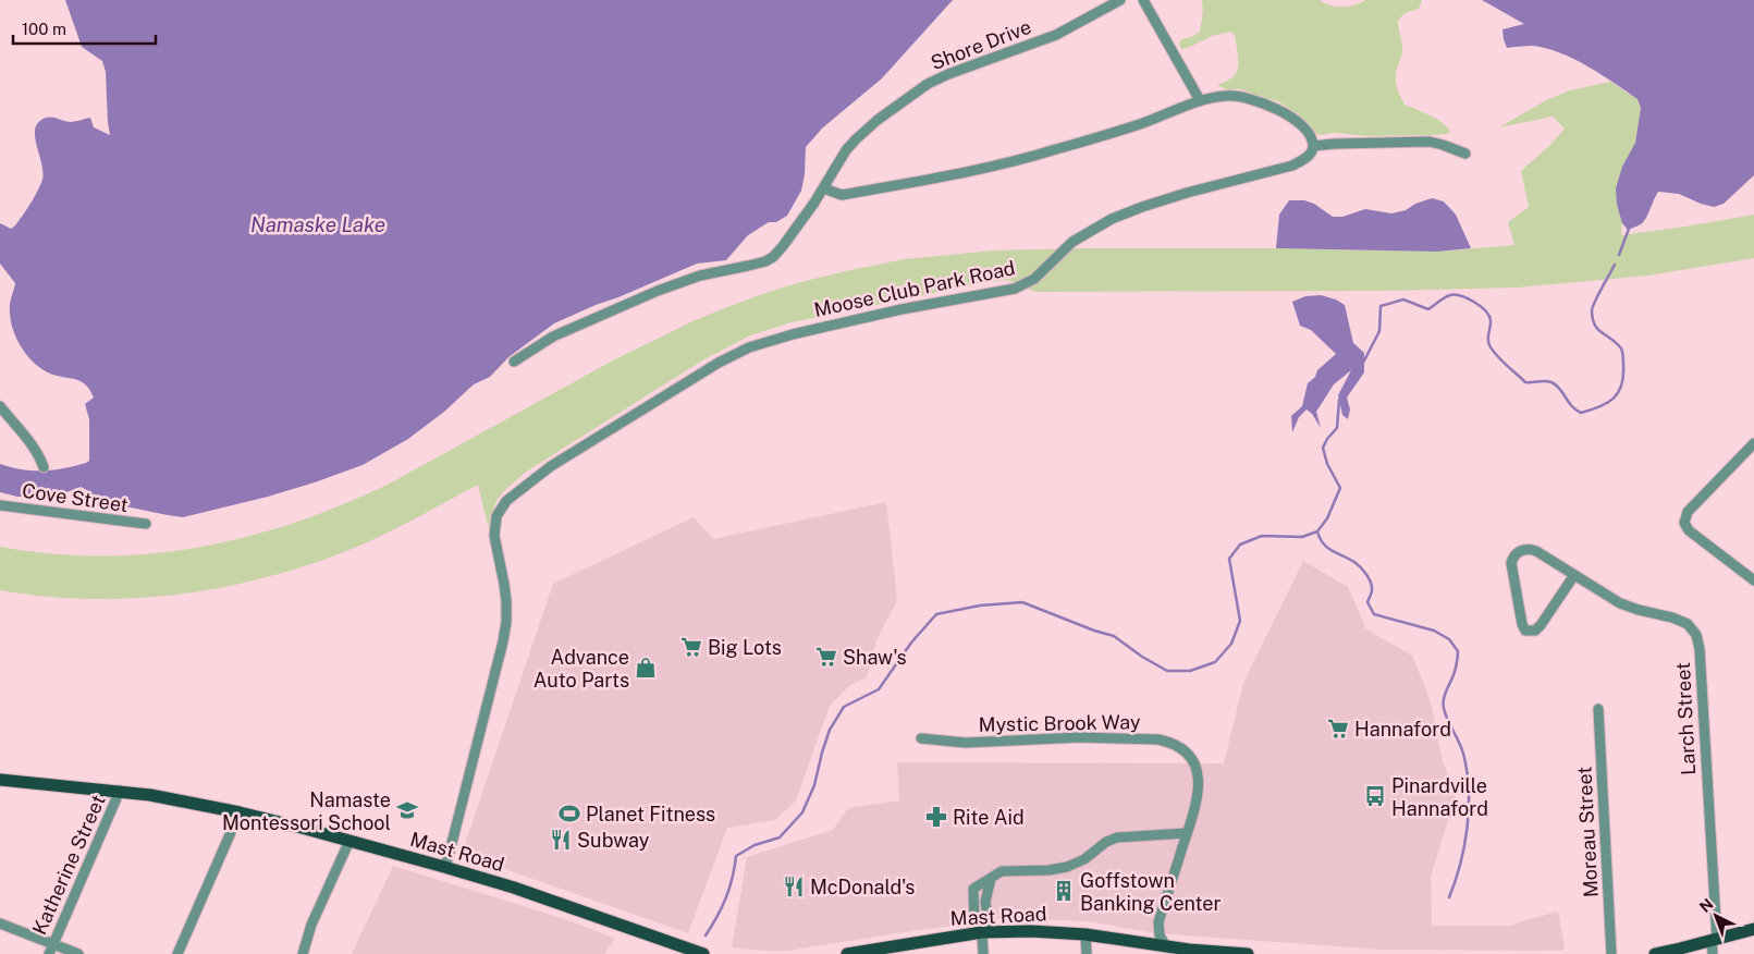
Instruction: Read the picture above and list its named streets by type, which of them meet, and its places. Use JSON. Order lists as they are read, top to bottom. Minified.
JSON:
{"streets":{"main road":["Mast Road"],"street":["Shore Drive","Moose Club Park Road","Cove Street","Larch Street","Mystic Brook Way","Moreau Street","Katherine Street"]},"crossings":[["Moose Club Park Road","Mast Road"],["Mystic Brook Way","Mast Road"],["Mast Road","Katherine Street"]],"water":["Namaske Lake"],"places":{"supermarket":["Big Lots","Shaw's","Hannaford"],"shop":["Advance Auto Parts"],"bus stop":["Pinardville Hannaford"],"school or university":["Namaste Montessori School"],"sports":["Planet Fitness"],"pharmacy":["Rite Aid"],"restaurant":["Subway","McDonald's"],"building":["Goffstown Banking Center"]},"scale_bar":"100 m","north":"top left"}
